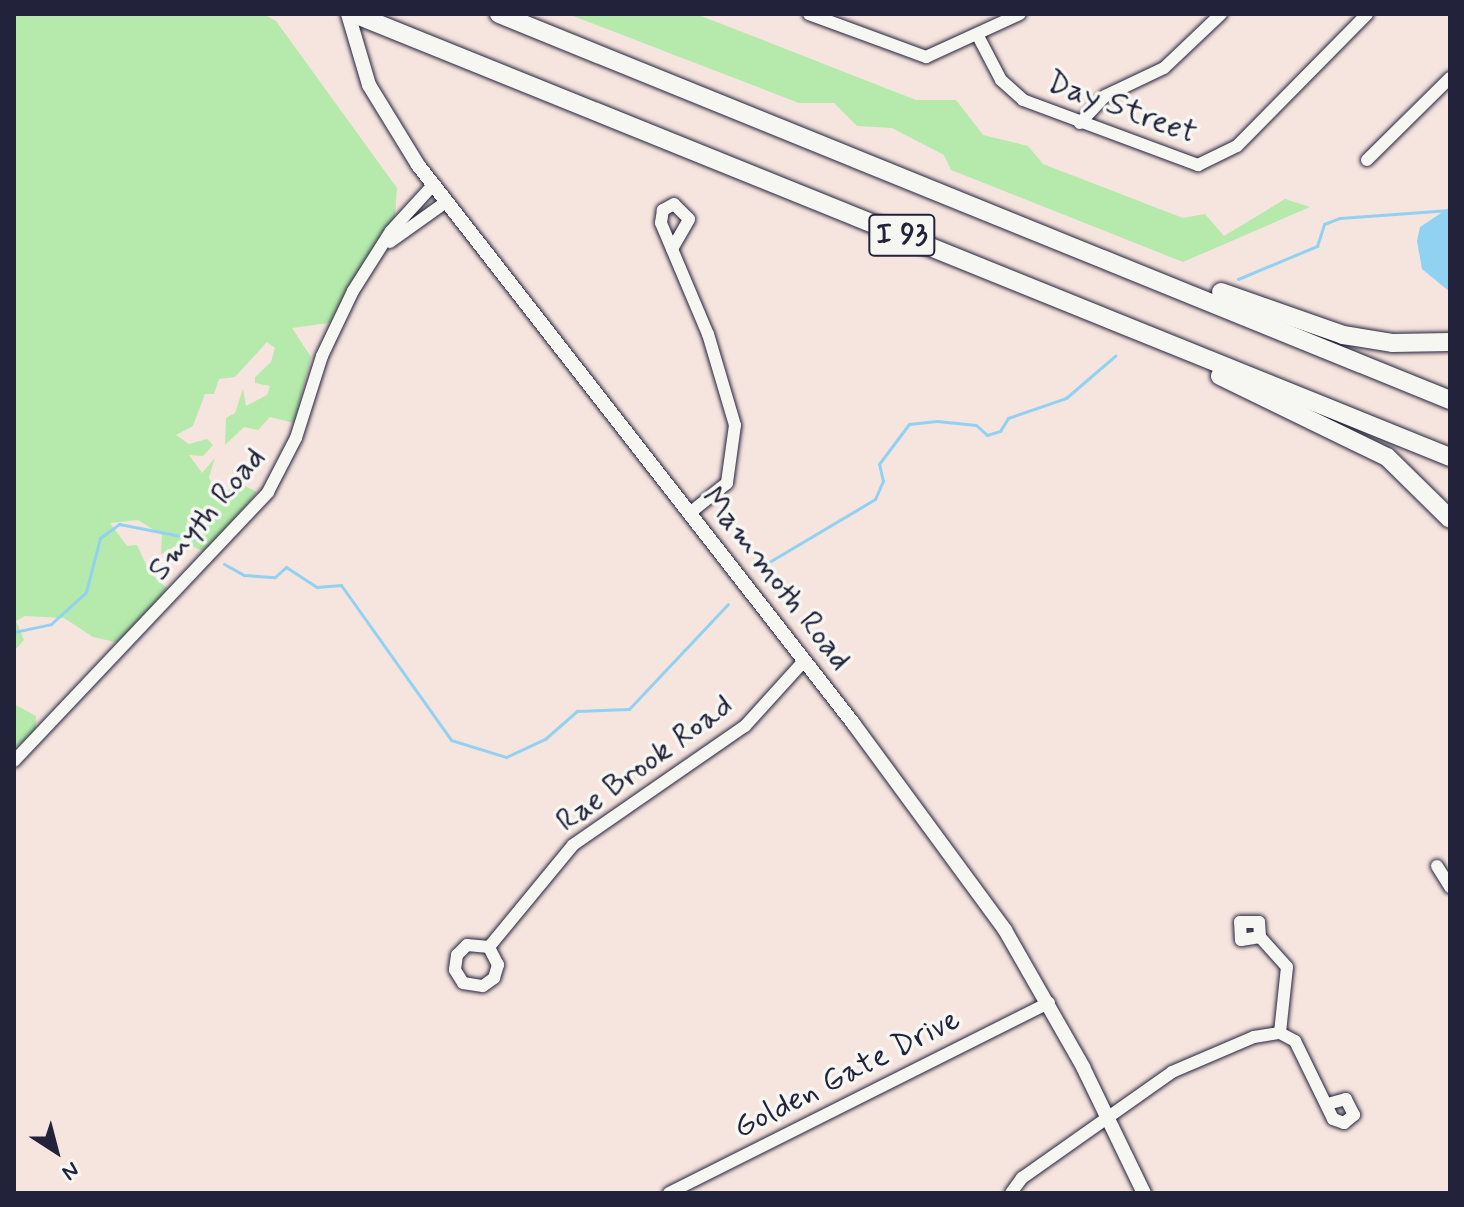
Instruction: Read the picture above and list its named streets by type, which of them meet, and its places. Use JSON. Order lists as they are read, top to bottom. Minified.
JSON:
{"streets":{"highway":["I 93"],"main road":["Mammoth Road"],"street":["Day Street","Smyth Road","Rae Brook Road","Golden Gate Drive"]},"crossings":[["I 93","Mammoth Road"],["Smyth Road","Mammoth Road"],["Mammoth Road","Rae Brook Road"],["Mammoth Road","Golden Gate Drive"]],"north":"bottom right"}
